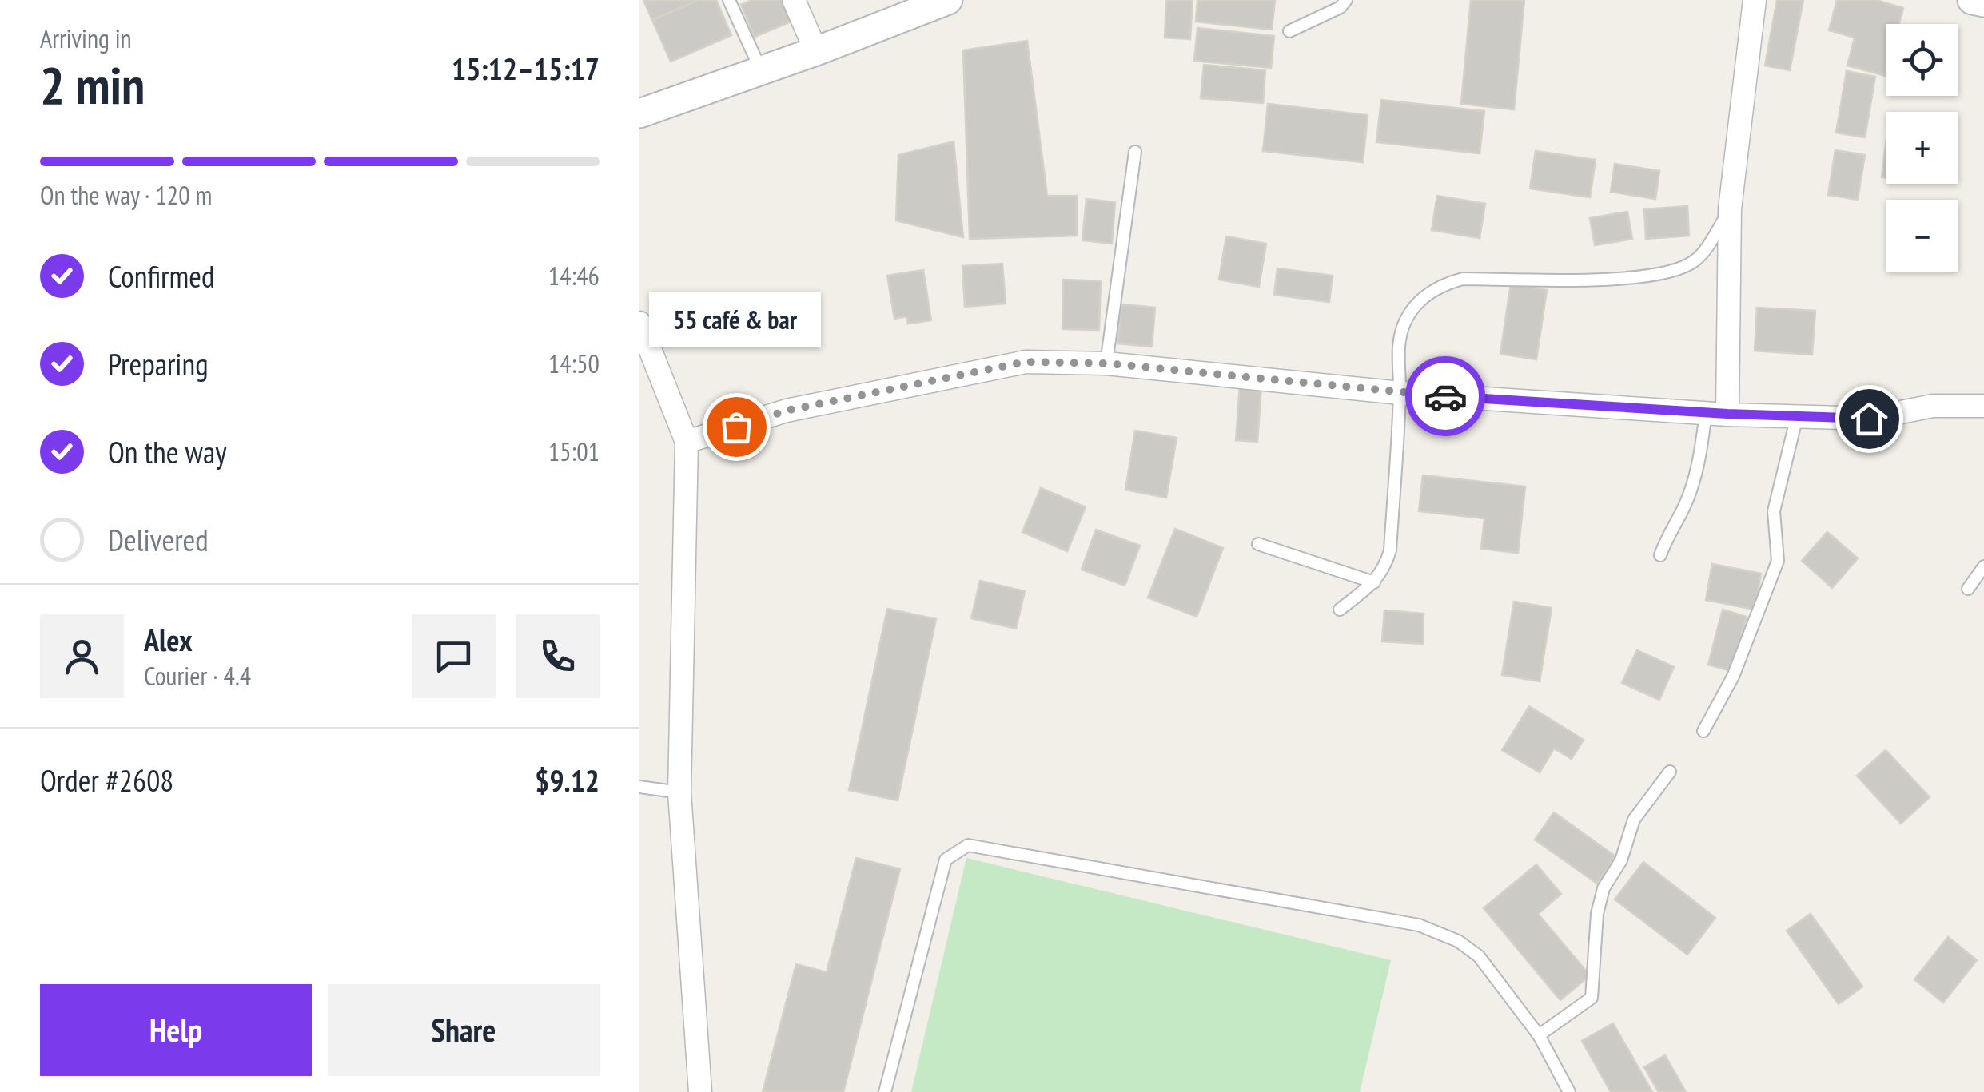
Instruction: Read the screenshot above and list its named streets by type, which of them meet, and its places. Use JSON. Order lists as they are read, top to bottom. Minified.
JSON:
{"places":["55 café & bar"],"page":{"heading":["2 min","Arriving in","15:12–15:17"],"panel":["Alex","Courier · 4.4","Order #2608","$9.12"],"map_buttons":["+","−"],"bar":"On the way · 120 m","list":[["Confirmed","14:46"],["Preparing","14:50"],["On the way","15:01"],"Delivered"],"bubble":"55 café & bar","buttons":["Help","Share"]}}
